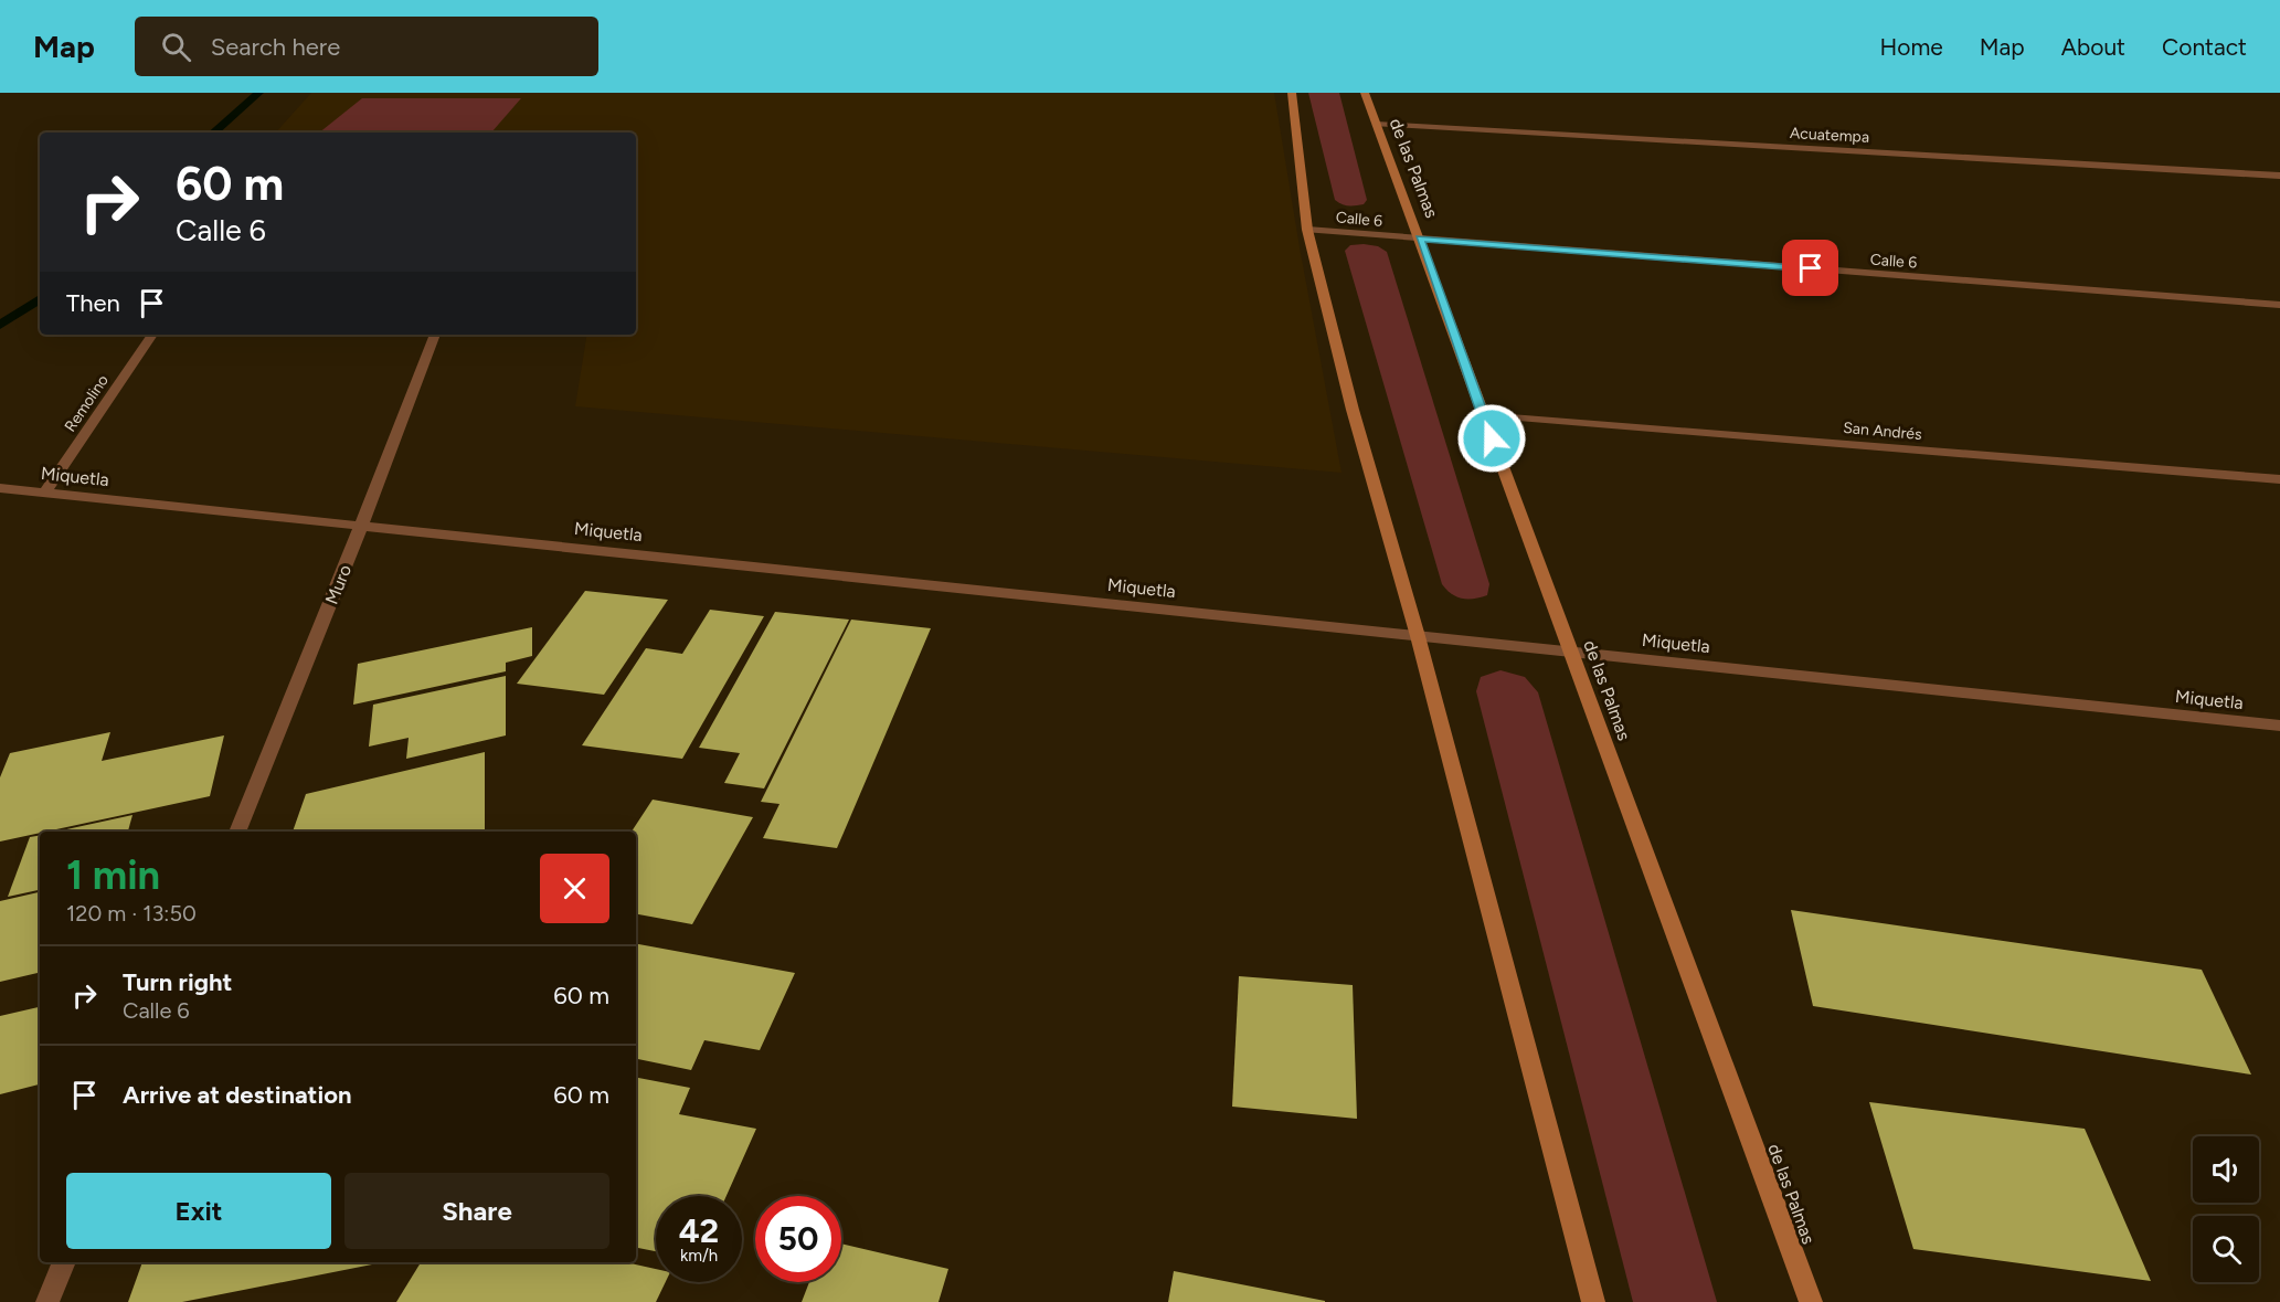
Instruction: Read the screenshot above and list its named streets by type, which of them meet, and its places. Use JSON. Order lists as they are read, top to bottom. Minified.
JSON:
{"streets":{"main road":["de las Palmas"],"street":["Acuatempa","Calle 6","Remolino","San Andrés","Miquetla","Muro"]},"crossings":[["Acuatempa","de las Palmas"],["de las Palmas","Calle 6"],["de las Palmas","San Andrés"],["de las Palmas","Miquetla"],["Remolino","Miquetla"],["Miquetla","Muro"]],"page":{"header":"Map","search":"Search here","nav":["Home","Map","About","Contact"],"turn":["60 m","Calle 6"],"then":"Then","heading":["1 min","120 m · 13:50"],"list":[{"name":"Turn right","note":"Calle 6","value":"60 m"},{"name":"Arrive at destination","value":"60 m"}],"buttons":["Exit","Share"],"speed":"42 km/h","limit":"50"}}
